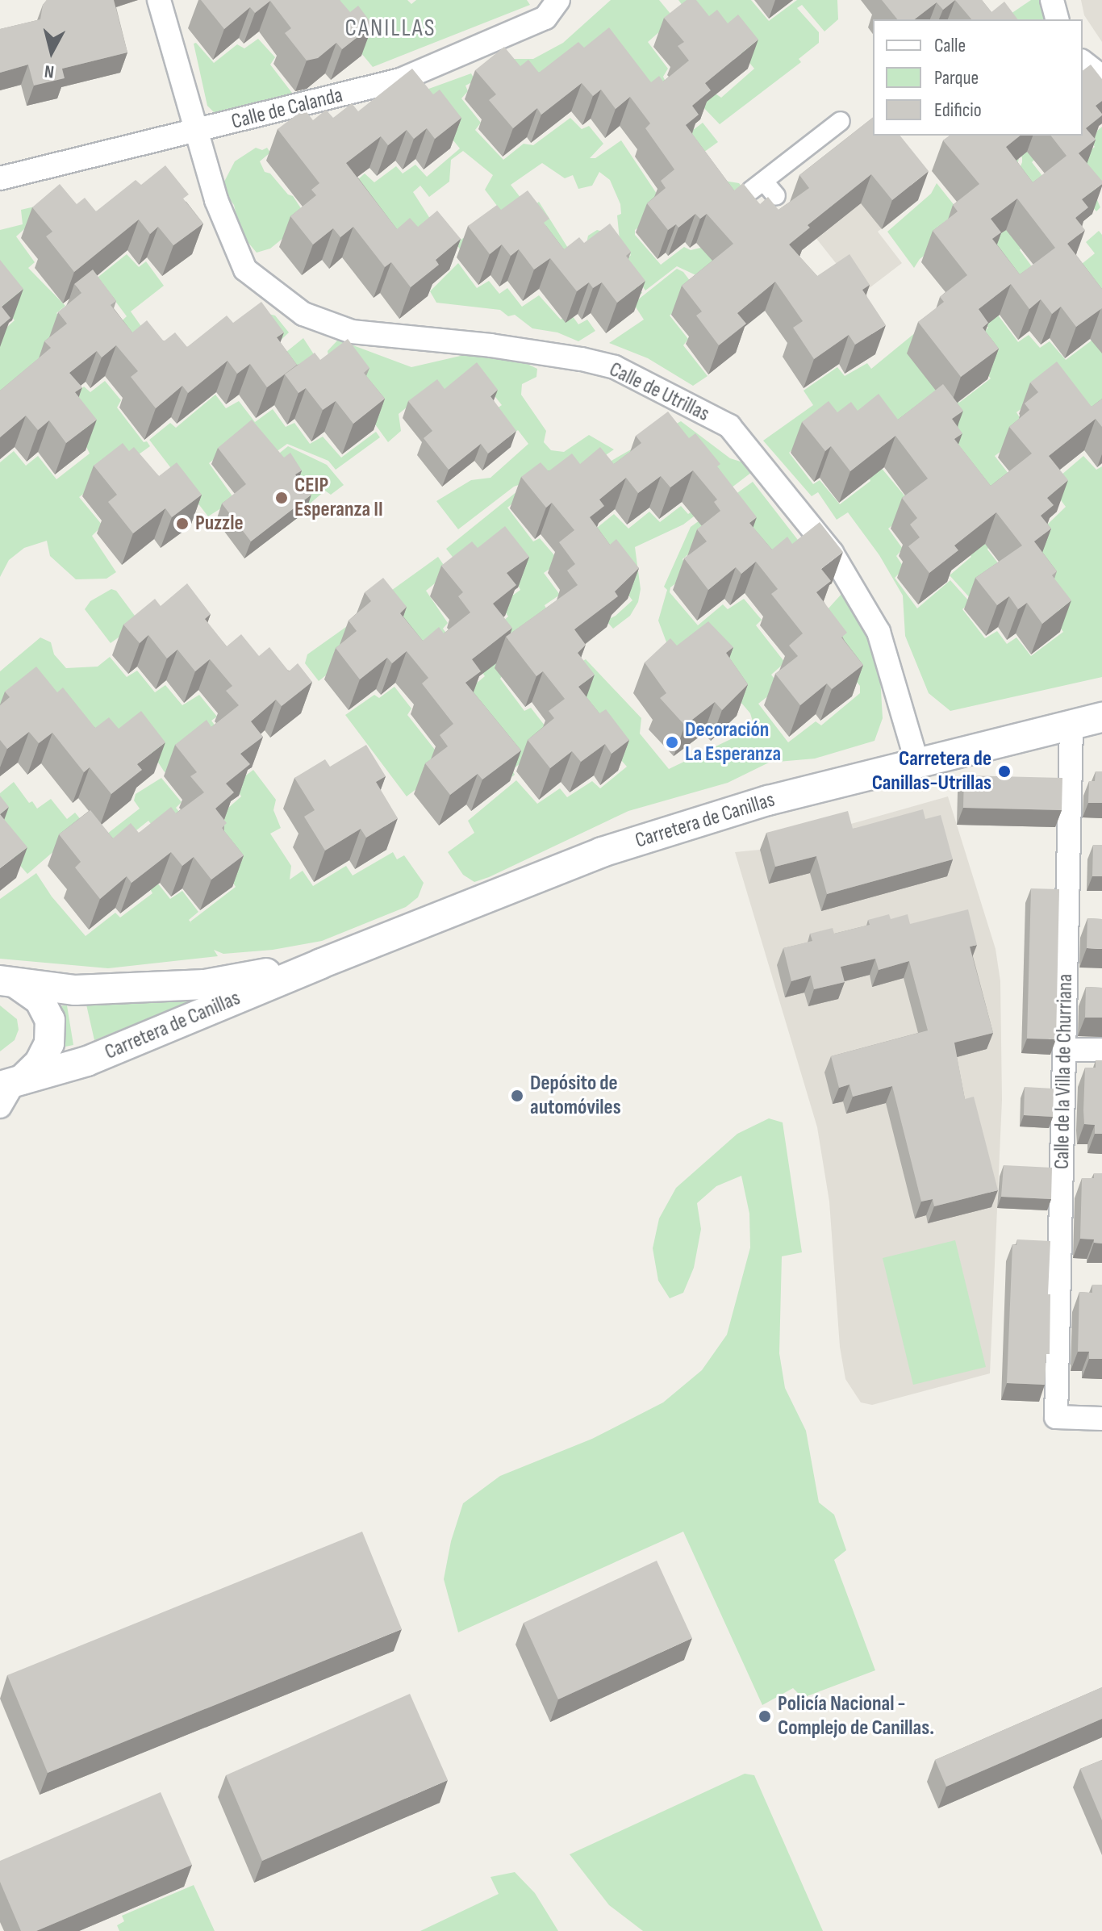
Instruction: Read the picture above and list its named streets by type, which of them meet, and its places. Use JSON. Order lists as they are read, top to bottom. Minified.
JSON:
{"streets":{"street":["Calle de Calanda","Calle de Utrillas","Carretera de Canillas","Calle de la Villa de Churriana"]},"crossings":[["Calle de Calanda","Calle de Utrillas"],["Calle de Utrillas","Carretera de Canillas"],["Carretera de Canillas","Calle de la Villa de Churriana"]],"districts":["CANILLAS"],"places":["CEIP Esperanza II","Puzzle","Decoración La Esperanza","Carretera de Canillas-Utrillas","Depósito de automóviles","Policía Nacional - Complejo de Canillas."],"legend":["Calle","Parque","Edificio"],"north":"bottom"}
